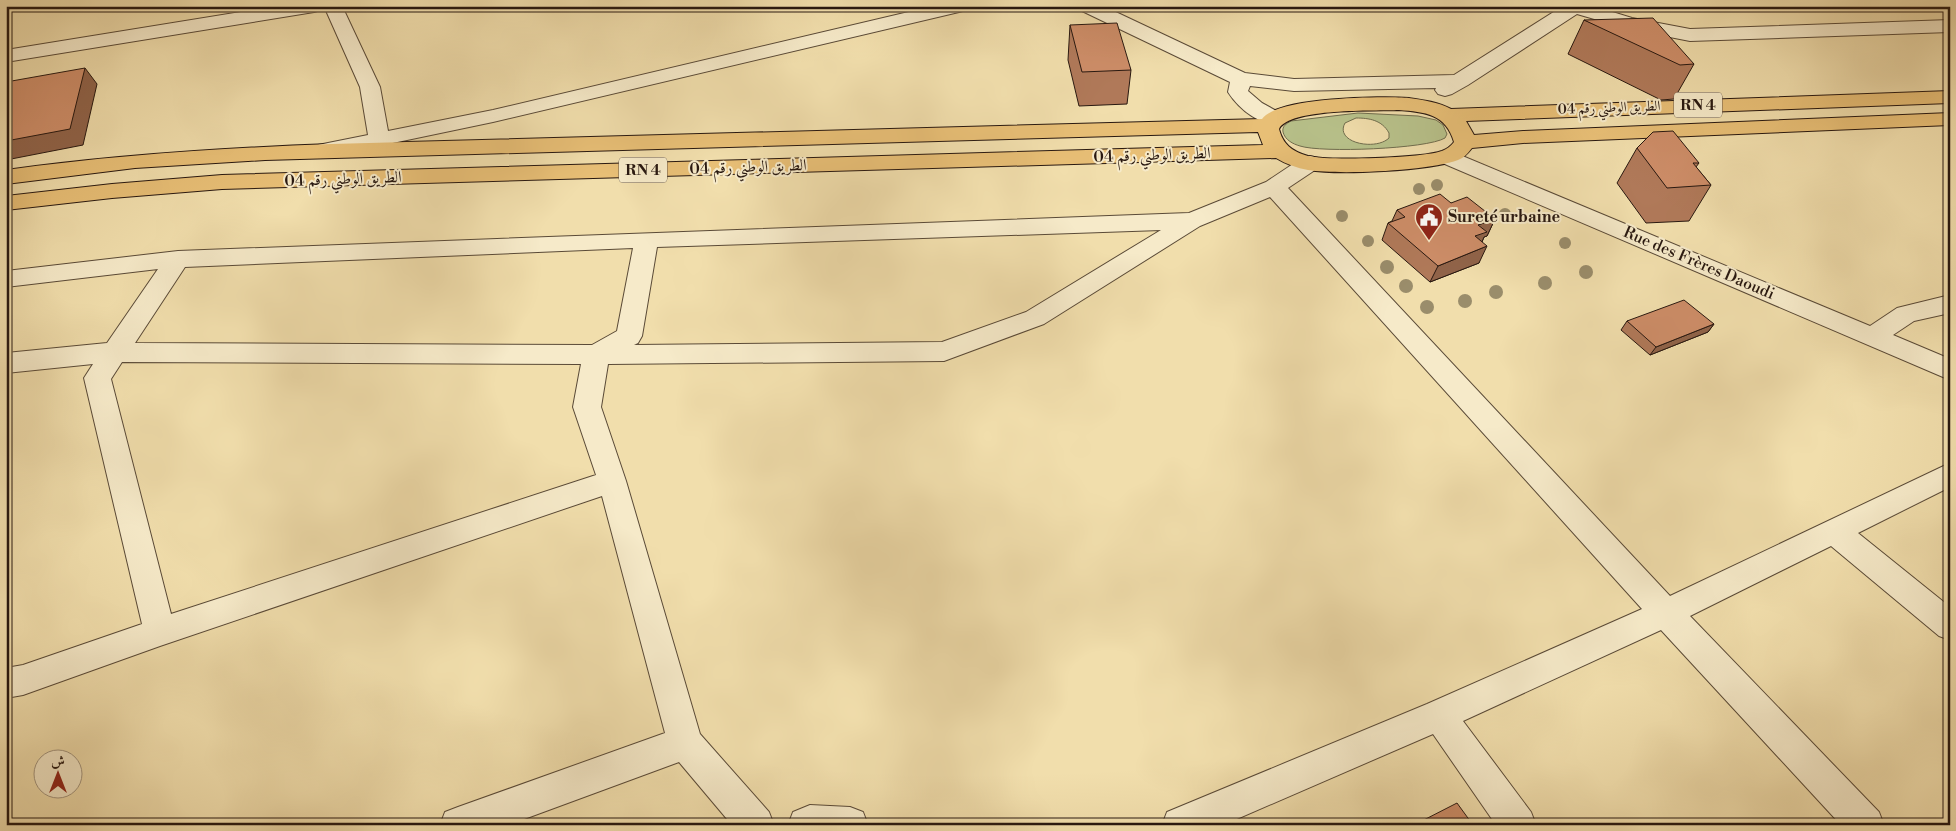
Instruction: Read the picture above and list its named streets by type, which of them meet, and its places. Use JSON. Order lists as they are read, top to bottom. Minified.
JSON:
{"streets":{"highway":["RN 4","الطريق الوطني رقم 04"],"street":["Rue des Frères Daoudi"]},"crossings":[["الطريق الوطني رقم 04","Rue des Frères Daoudi"]],"places":{"public building":["Sureté urbaine"]},"north":"top"}
